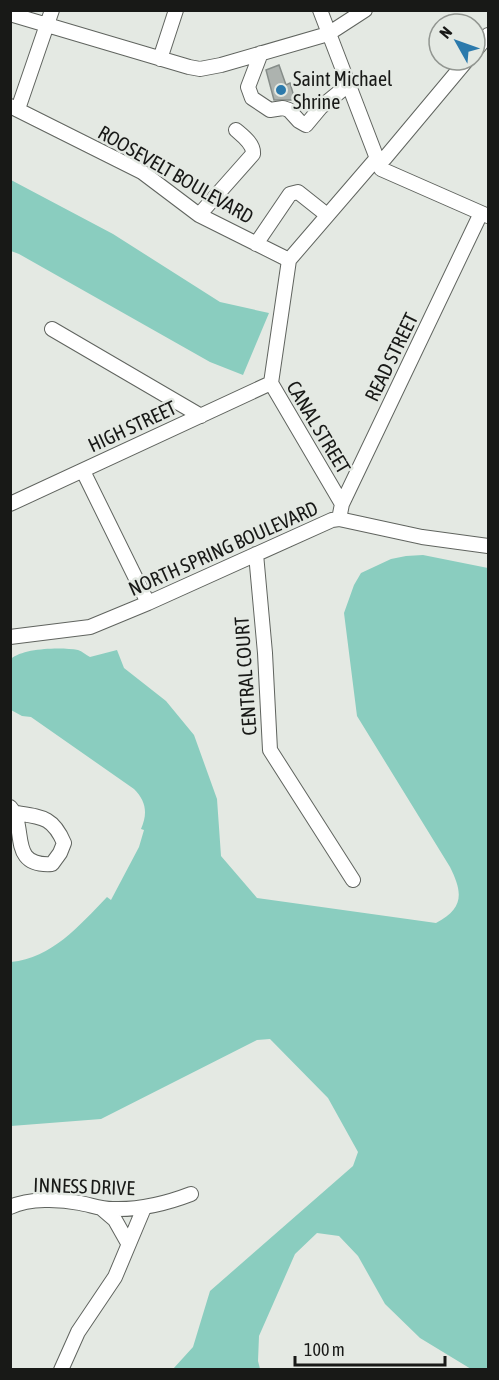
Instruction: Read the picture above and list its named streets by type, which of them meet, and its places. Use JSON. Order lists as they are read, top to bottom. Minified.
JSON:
{"streets":{"street":["ROOSEVELT BOULEVARD","READ STREET","HIGH STREET","CANAL STREET","NORTH SPRING BOULEVARD","CENTRAL COURT","INNESS DRIVE"]},"crossings":[["ROOSEVELT BOULEVARD","CANAL STREET"],["READ STREET","CANAL STREET"],["READ STREET","NORTH SPRING BOULEVARD"],["HIGH STREET","CANAL STREET"],["NORTH SPRING BOULEVARD","CENTRAL COURT"]],"places":["Saint Michael Shrine"],"scale_bar":"100 m","north":"top left"}
